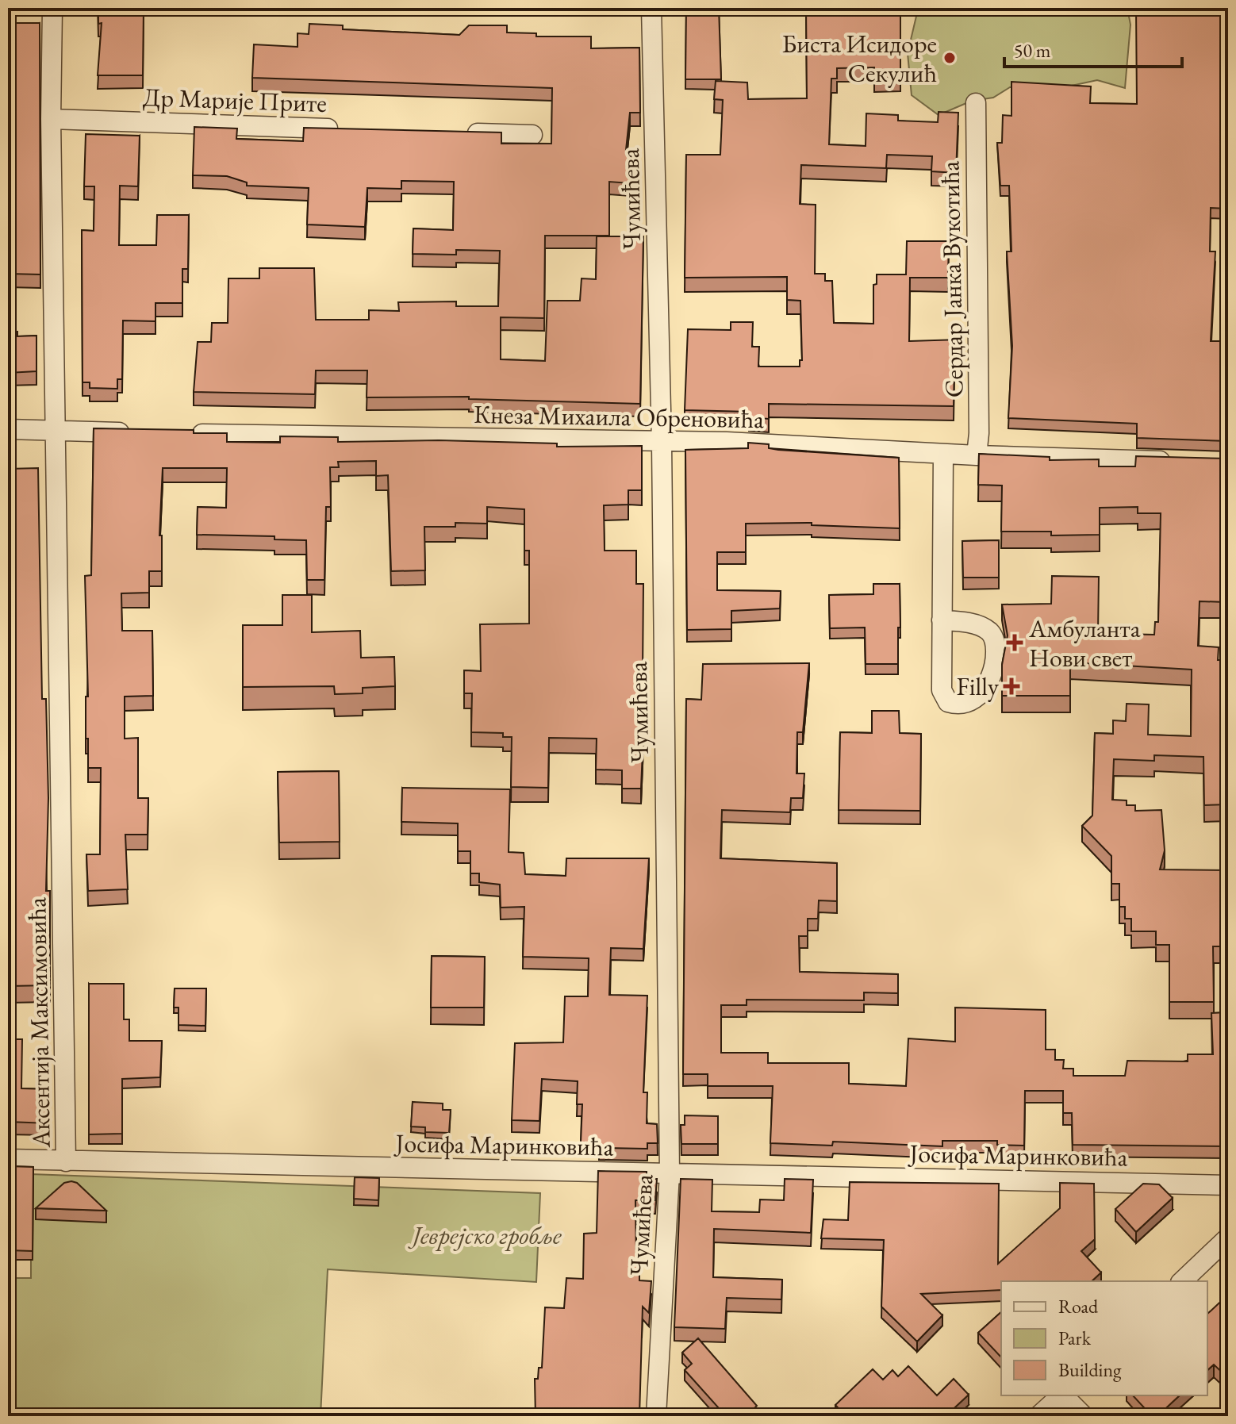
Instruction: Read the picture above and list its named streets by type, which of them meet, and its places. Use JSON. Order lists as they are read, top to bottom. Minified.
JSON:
{"streets":{"street":["Др Марије Прите","Чумићева","Сердар Јанка Вукотића","Кнеза Михаила Обреновића","Аксентија Максимовића","Јосифа Маринковића"]},"crossings":[["Др Марије Прите","Аксентија Максимовића"],["Чумићева","Кнеза Михаила Обреновића"],["Чумићева","Јосифа Маринковића"],["Сердар Јанка Вукотића","Кнеза Михаила Обреновића"],["Аксентија Максимовића","Јосифа Маринковића"]],"parks":["Јеврејско гробље"],"places":{"other":["Биста Исидоре Секулић"],"health":["Амбуланта Нови свет","Filly"]},"legend":["Road","Park","Building"],"scale_bar":"50 m"}
